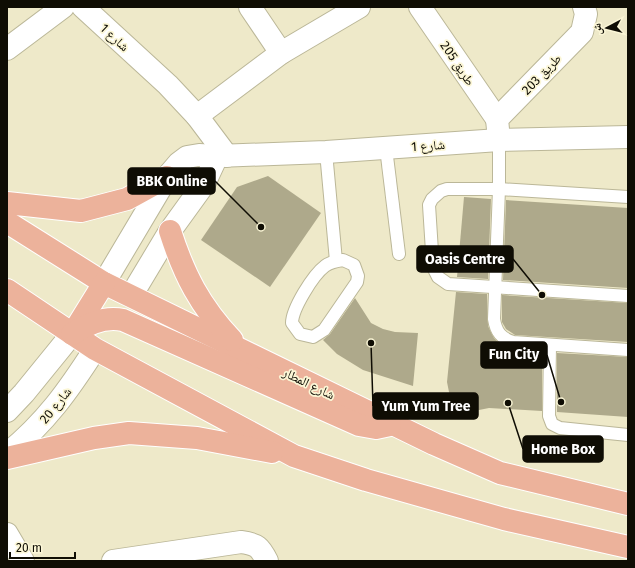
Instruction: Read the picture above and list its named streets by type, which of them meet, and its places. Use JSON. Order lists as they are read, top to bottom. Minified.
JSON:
{"streets":{"main road":["شارع المطار"],"street":["شارع 1","طريق 205","طريق 203","شارع 20"]},"crossings":[["شارع 1","طريق 205"],["شارع 1","طريق 203"],["شارع 1","شارع المطار"],["طريق 205","طريق 203"]],"places":["BBK Online","Oasis Centre","Yum Yum Tree","Fun City","Home Box"],"scale_bar":"20 m","north":"left"}
